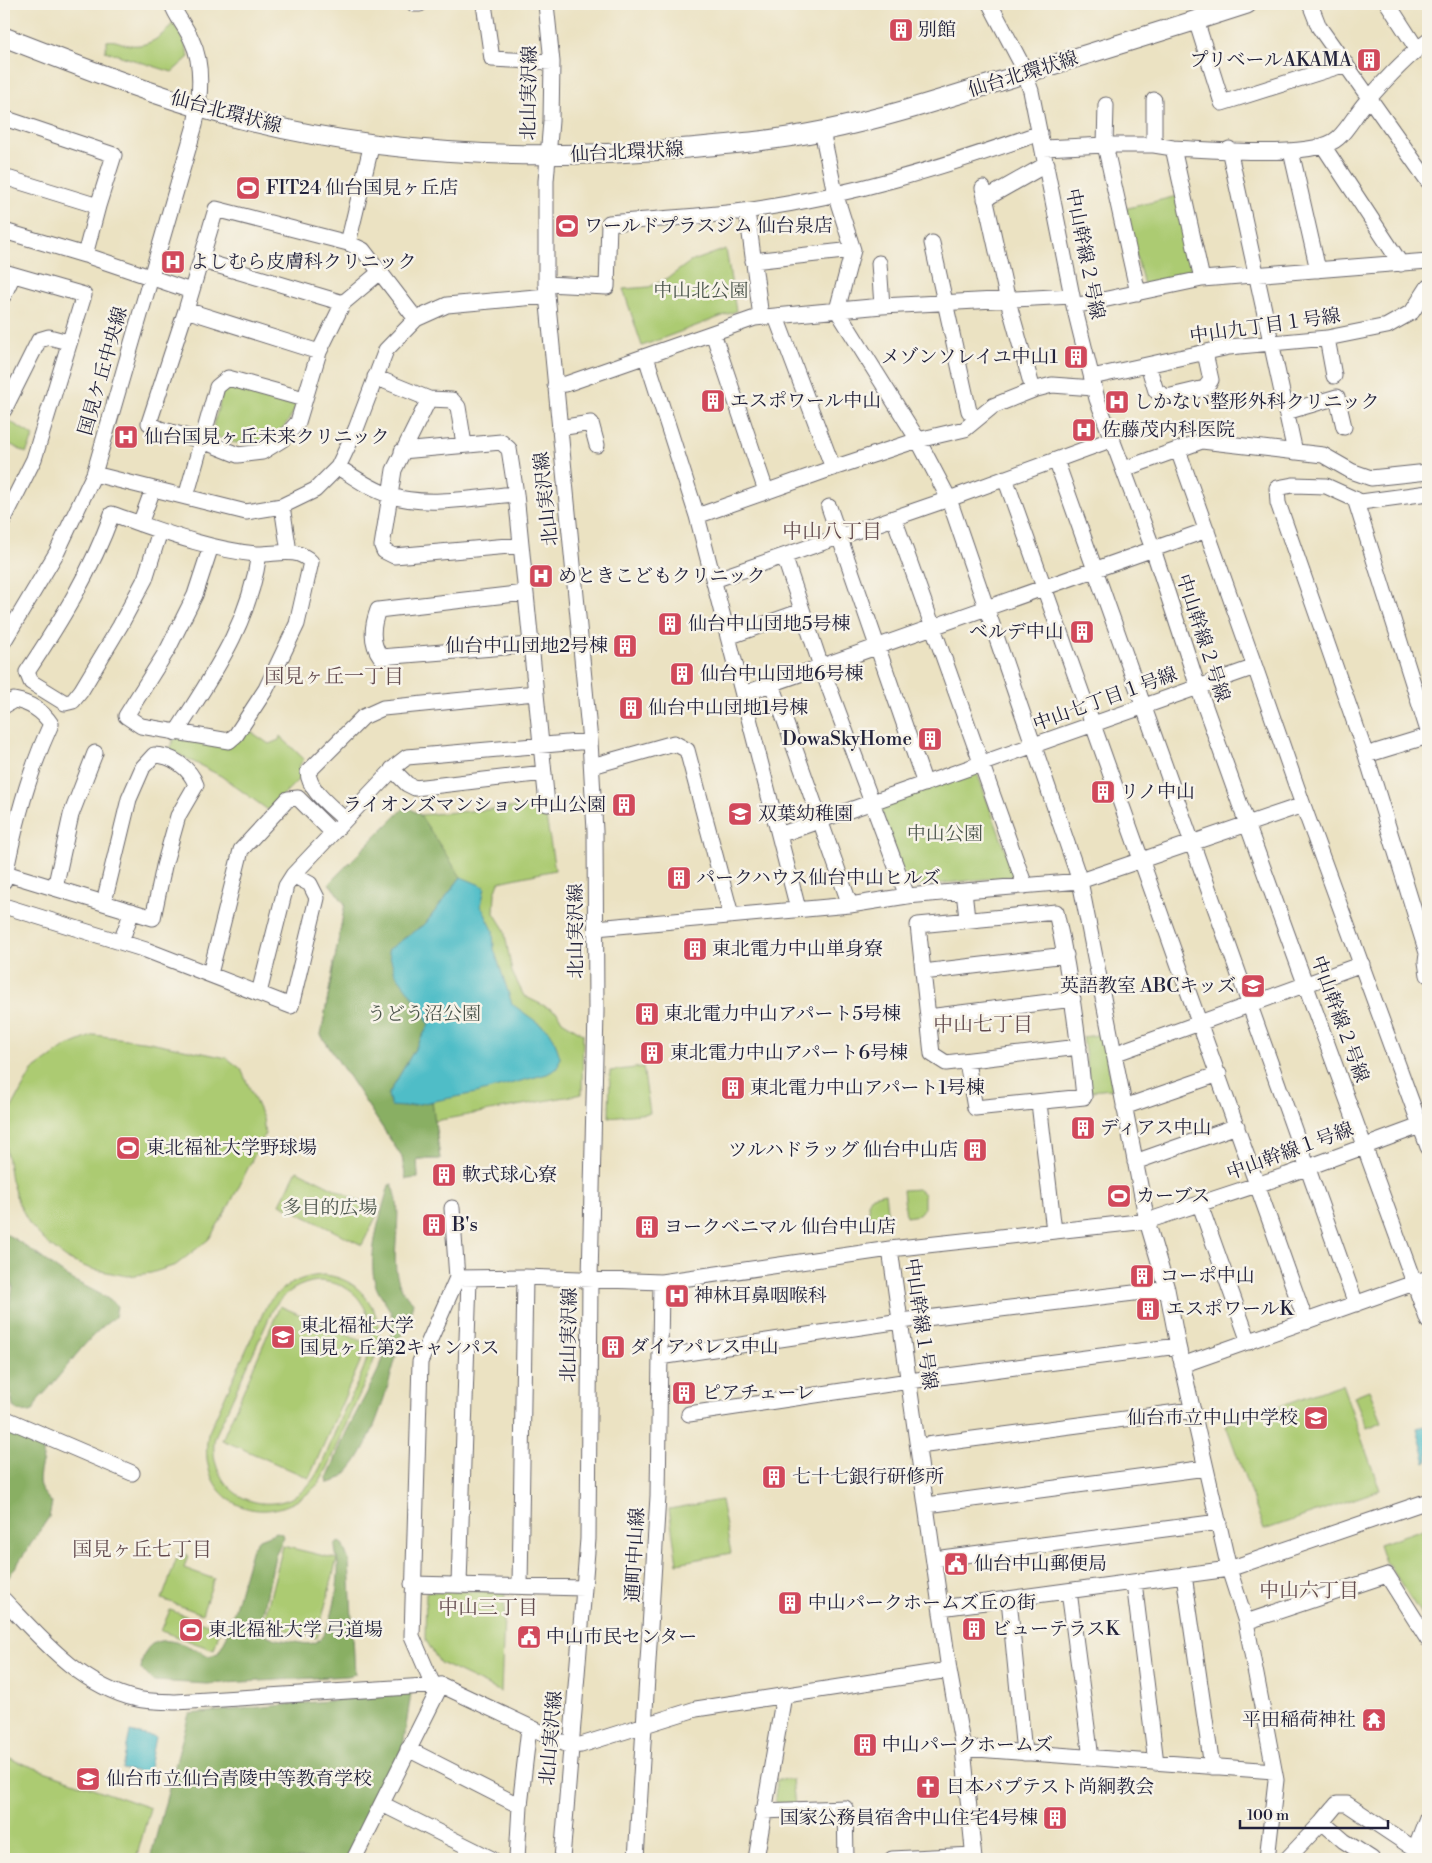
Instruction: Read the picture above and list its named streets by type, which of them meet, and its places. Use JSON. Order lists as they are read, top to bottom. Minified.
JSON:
{"streets":{"main road":["仙台北環状線"],"street":["北山実沢線","中山幹線２号線","中山九丁目１号線","国見ケ丘中央線","中山七丁目１号線","中山幹線１号線","通町中山線"]},"crossings":[["仙台北環状線","北山実沢線"],["仙台北環状線","中山幹線２号線"],["仙台北環状線","国見ケ丘中央線"],["中山幹線２号線","中山九丁目１号線"],["中山幹線２号線","中山七丁目１号線"],["中山幹線２号線","中山幹線１号線"]],"districts":["中山八丁目","国見ヶ丘一丁目","中山七丁目","国見ヶ丘七丁目","中山六丁目","中山三丁目"],"parks":["中山北公園","中山公園","うどう沼公園","多目的広場"],"places":{"building":["別館","プリベールAKAMA","メゾンソレイユ中山1","エスポワール中山","仙台中山団地5号棟","ベルデ中山","仙台中山団地2号棟","仙台中山団地6号棟","仙台中山団地1号棟","DowaSkyHome","リノ中山","ライオンズマンション中山公園","パークハウス仙台中山ヒルズ","東北電力中山単身寮","東北電力中山アパート5号棟","東北電力中山アパート6号棟","東北電力中山アパート1号棟","ディアス中山","ツルハドラッグ 仙台中山店","軟式球心寮","B's","ヨークベニマル 仙台中山店","コーポ中山","エスポワールK","ダイアパレス中山","ピアチェーレ","七十七銀行研修所","中山パークホームズ丘の街","ビューテラスK","中山パークホームズ","国家公務員宿舎中山住宅4号棟"],"sports":["FIT24 仙台国見ヶ丘店","ワールドプラスジム 仙台泉店","東北福祉大学野球場","カーブス","東北福祉大学 弓道場"],"hospital":["よしむら皮膚科クリニック","しかない整形外科クリニック","佐藤茂内科医院","仙台国見ヶ丘未来クリニック","めときこどもクリニック","神林耳鼻咽喉科"],"school or university":["双葉幼稚園","英語教室 ABCキッズ","東北福祉大学 国見ヶ丘第2キャンパス","仙台市立中山中学校","仙台市立仙台青陵中等教育学校"],"public building":["仙台中山郵便局","中山市民センター"],"temple":["平田稲荷神社"],"church":["日本バプテスト尚絅教会"]},"scale_bar":"100 m"}
